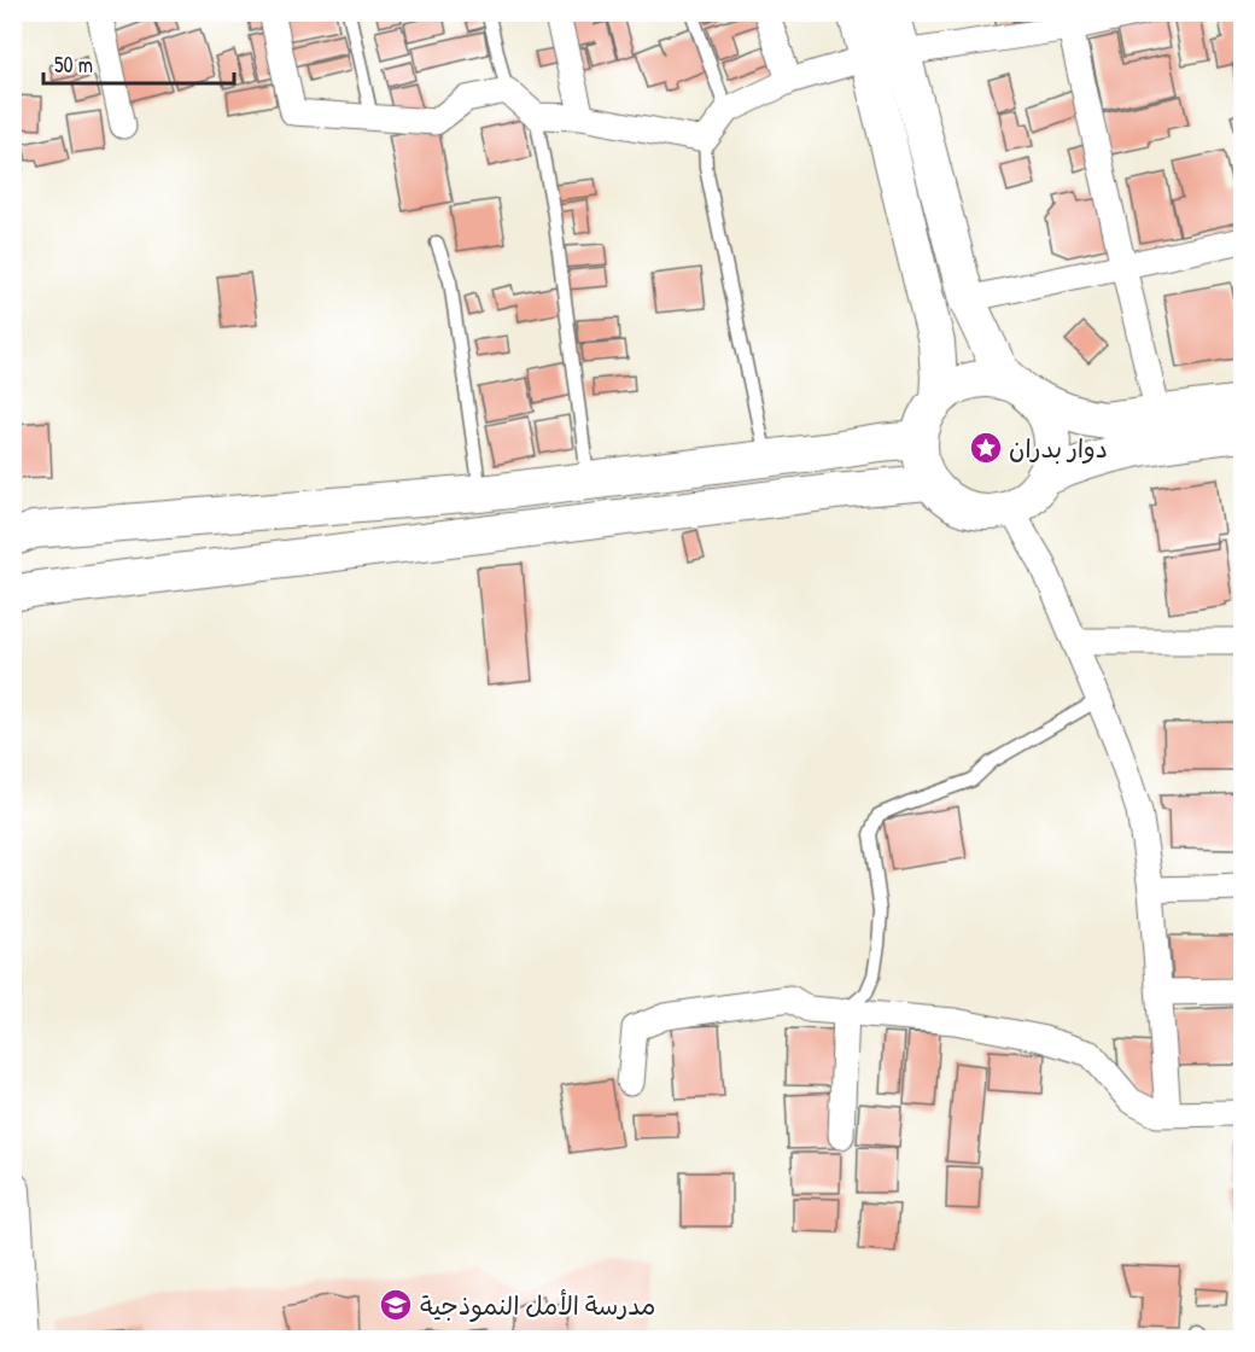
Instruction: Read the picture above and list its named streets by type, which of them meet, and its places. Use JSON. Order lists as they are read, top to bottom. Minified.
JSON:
{"places":{"place":["دوار بدران"],"school or university":["مدرسة الأمل النموذجية"]},"scale_bar":"50 m"}
